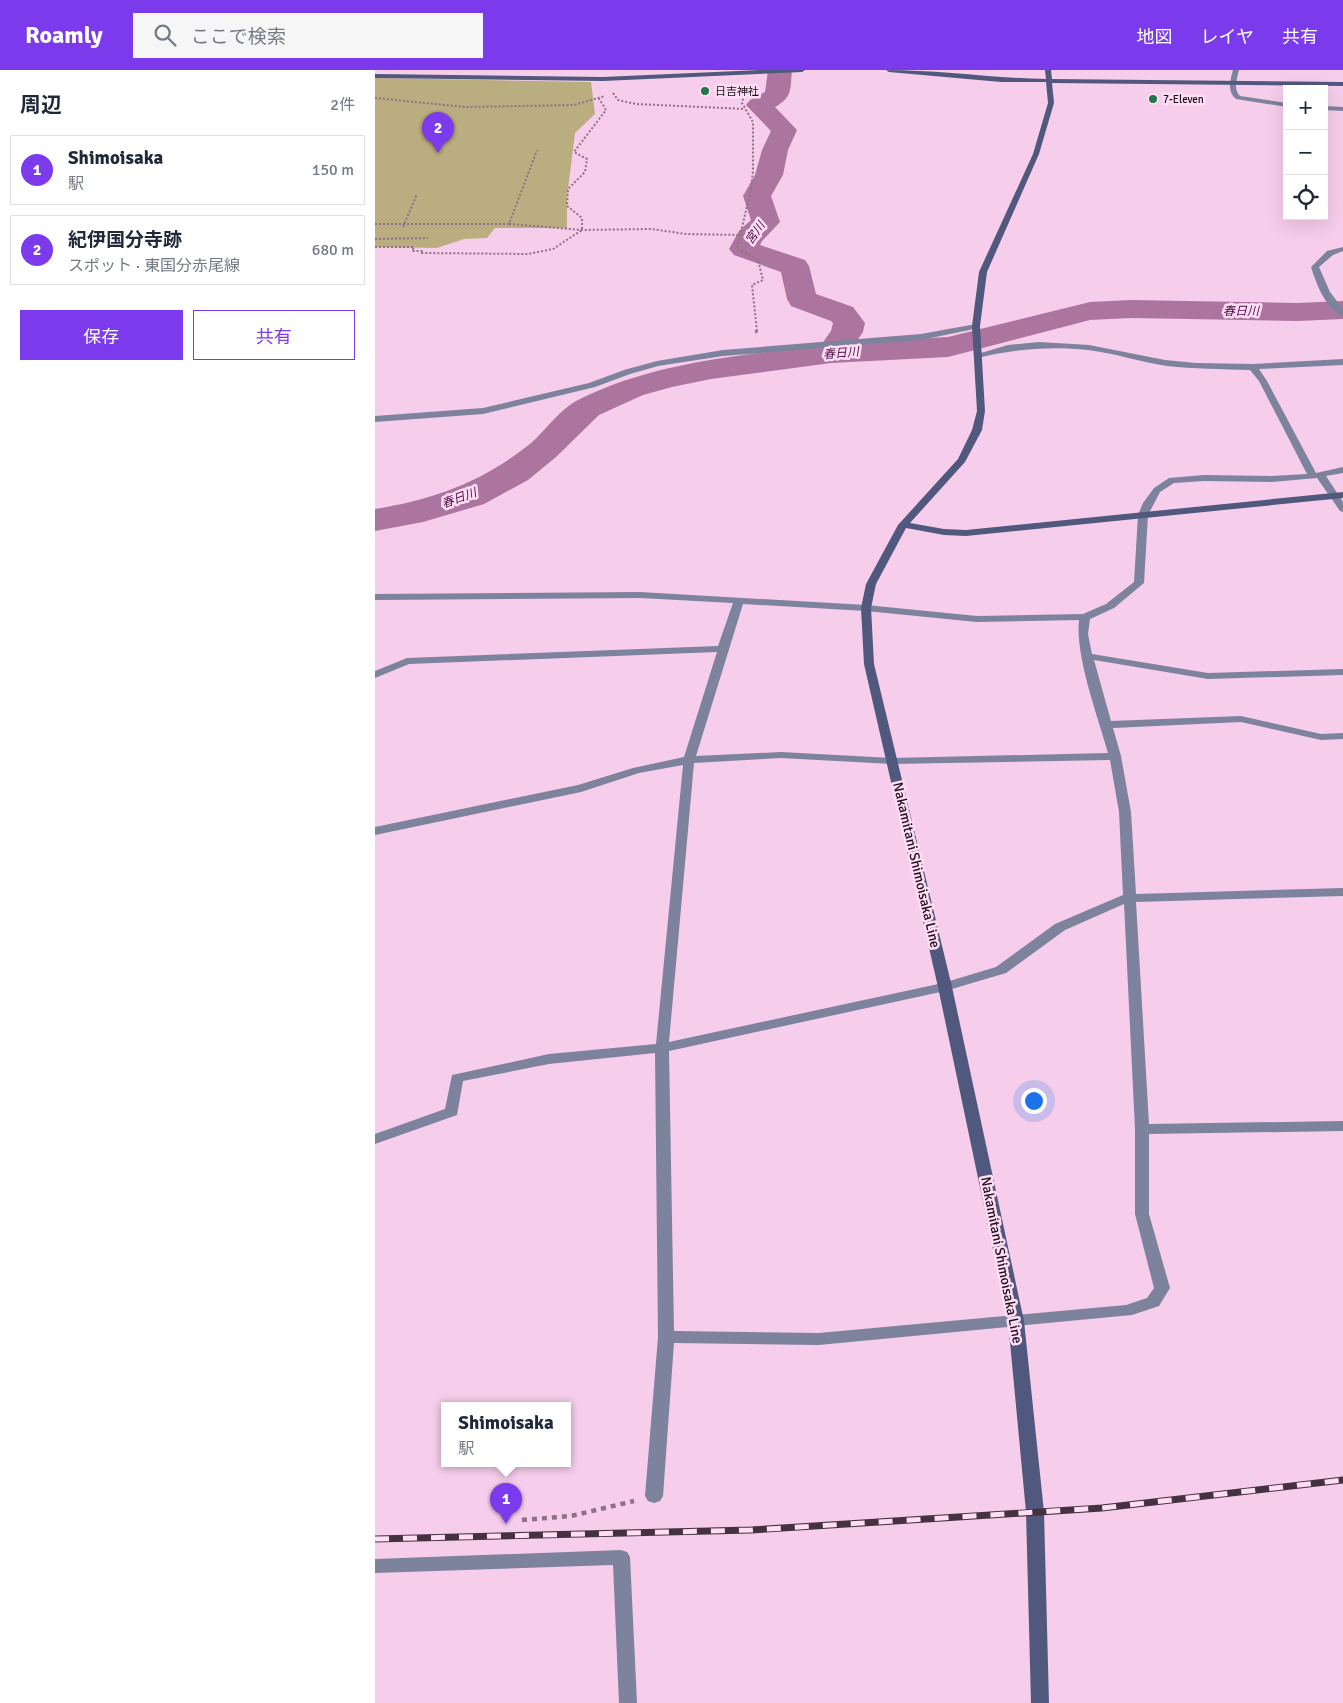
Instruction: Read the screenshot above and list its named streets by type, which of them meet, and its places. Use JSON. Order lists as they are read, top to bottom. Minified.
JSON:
{"streets":{"main road":["Nakamitani Shimoisaka Line"]},"water":["宮川","春日川"],"places":["日吉神社","7-Eleven"],"page":{"header":"Roamly","search":"ここで検索","nav":["地図","レイヤ","共有"],"heading":["周辺","2件"],"map_buttons":["+","−"],"pins":["2","1"],"list":[{"mark":"1","name":"Shimoisaka","note":"駅","value":"150 m"},{"mark":"2","name":"紀伊国分寺跡","note":"スポット · 東国分赤尾線","value":"680 m"}],"buttons":["保存","共有"],"popup":["Shimoisaka","駅"]}}
